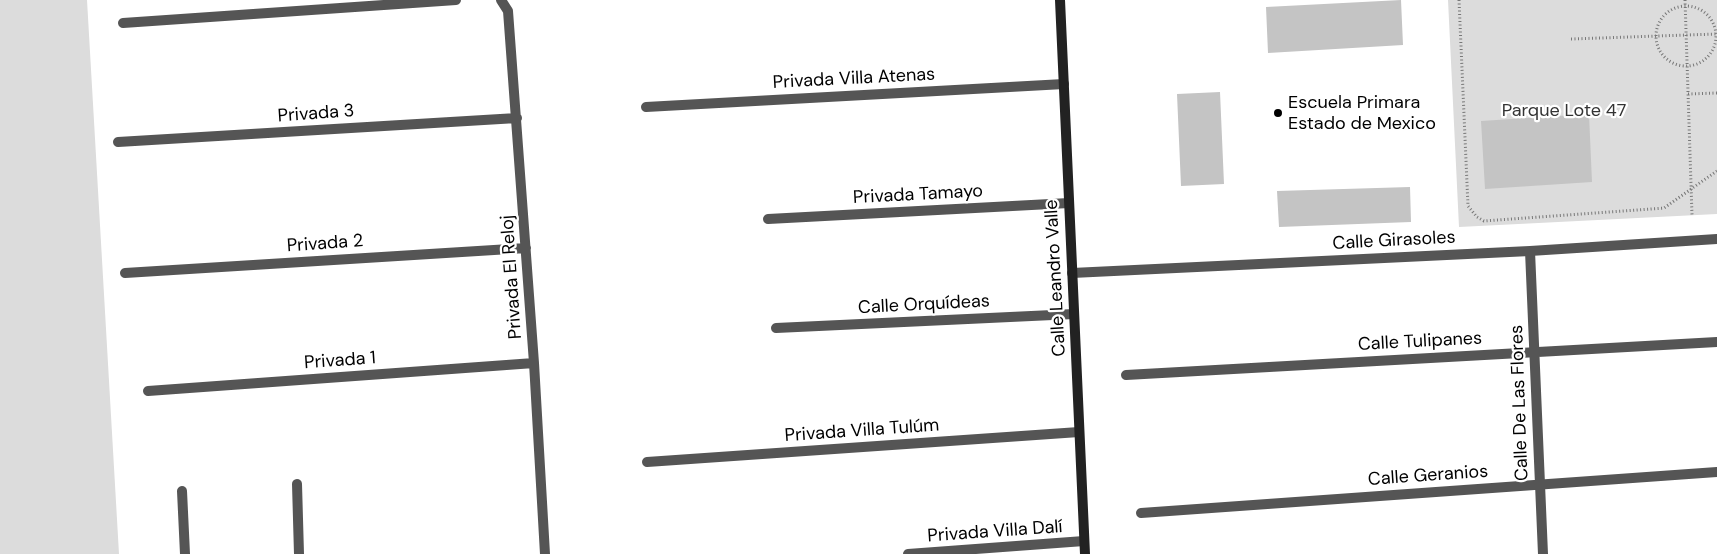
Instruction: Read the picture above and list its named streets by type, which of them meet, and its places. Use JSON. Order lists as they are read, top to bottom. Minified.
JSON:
{"streets":{"street":["Privada Villa Atenas","Privada 3","Privada Tamayo","Calle Girasoles","Privada 2","Privada El Reloj","Calle Leandro Valle","Calle Orquídeas","Calle Tulipanes","Privada 1","Calle De Las Flores","Privada Villa Tulúm","Calle Geranios","Privada Villa Dalí"]},"crossings":[["Privada Villa Atenas","Calle Leandro Valle"],["Privada 3","Privada El Reloj"],["Privada Tamayo","Calle Leandro Valle"],["Calle Girasoles","Calle Leandro Valle"],["Calle Girasoles","Calle De Las Flores"],["Privada 2","Privada El Reloj"],["Privada El Reloj","Privada 1"],["Calle Leandro Valle","Calle Orquídeas"],["Calle Leandro Valle","Privada Villa Tulúm"],["Calle Leandro Valle","Privada Villa Dalí"],["Calle Tulipanes","Calle De Las Flores"],["Calle De Las Flores","Calle Geranios"]],"parks":["Parque Lote 47"],"places":["Escuela Primara Estado de Mexico"]}
